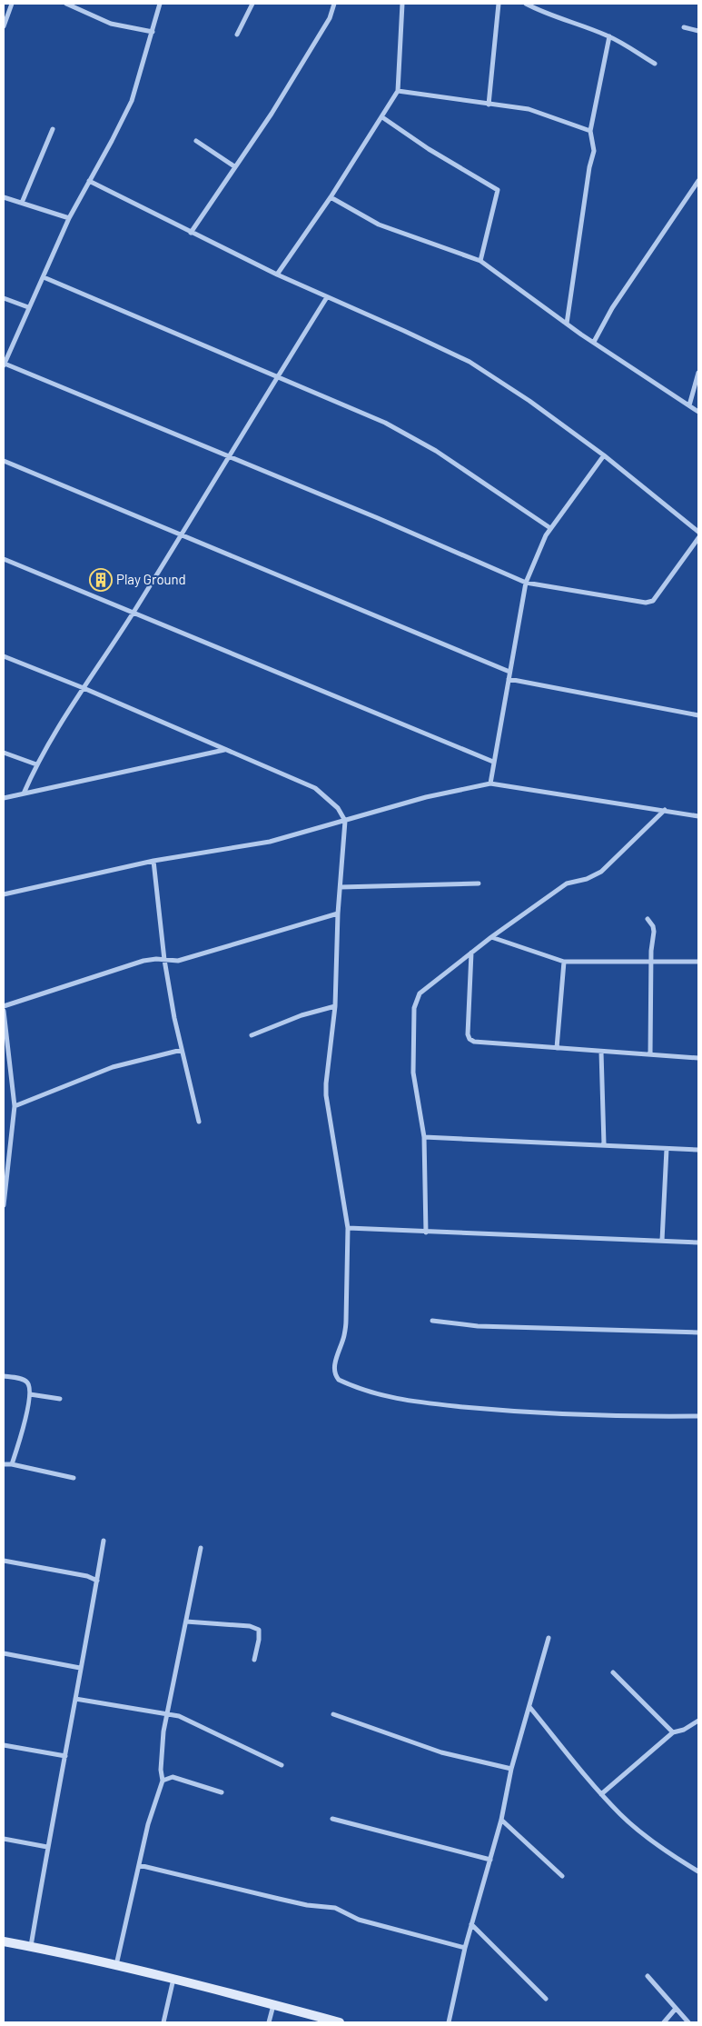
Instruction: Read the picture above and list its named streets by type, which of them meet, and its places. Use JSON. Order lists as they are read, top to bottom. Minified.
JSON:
{"places":{"building":["Play Ground"]}}
